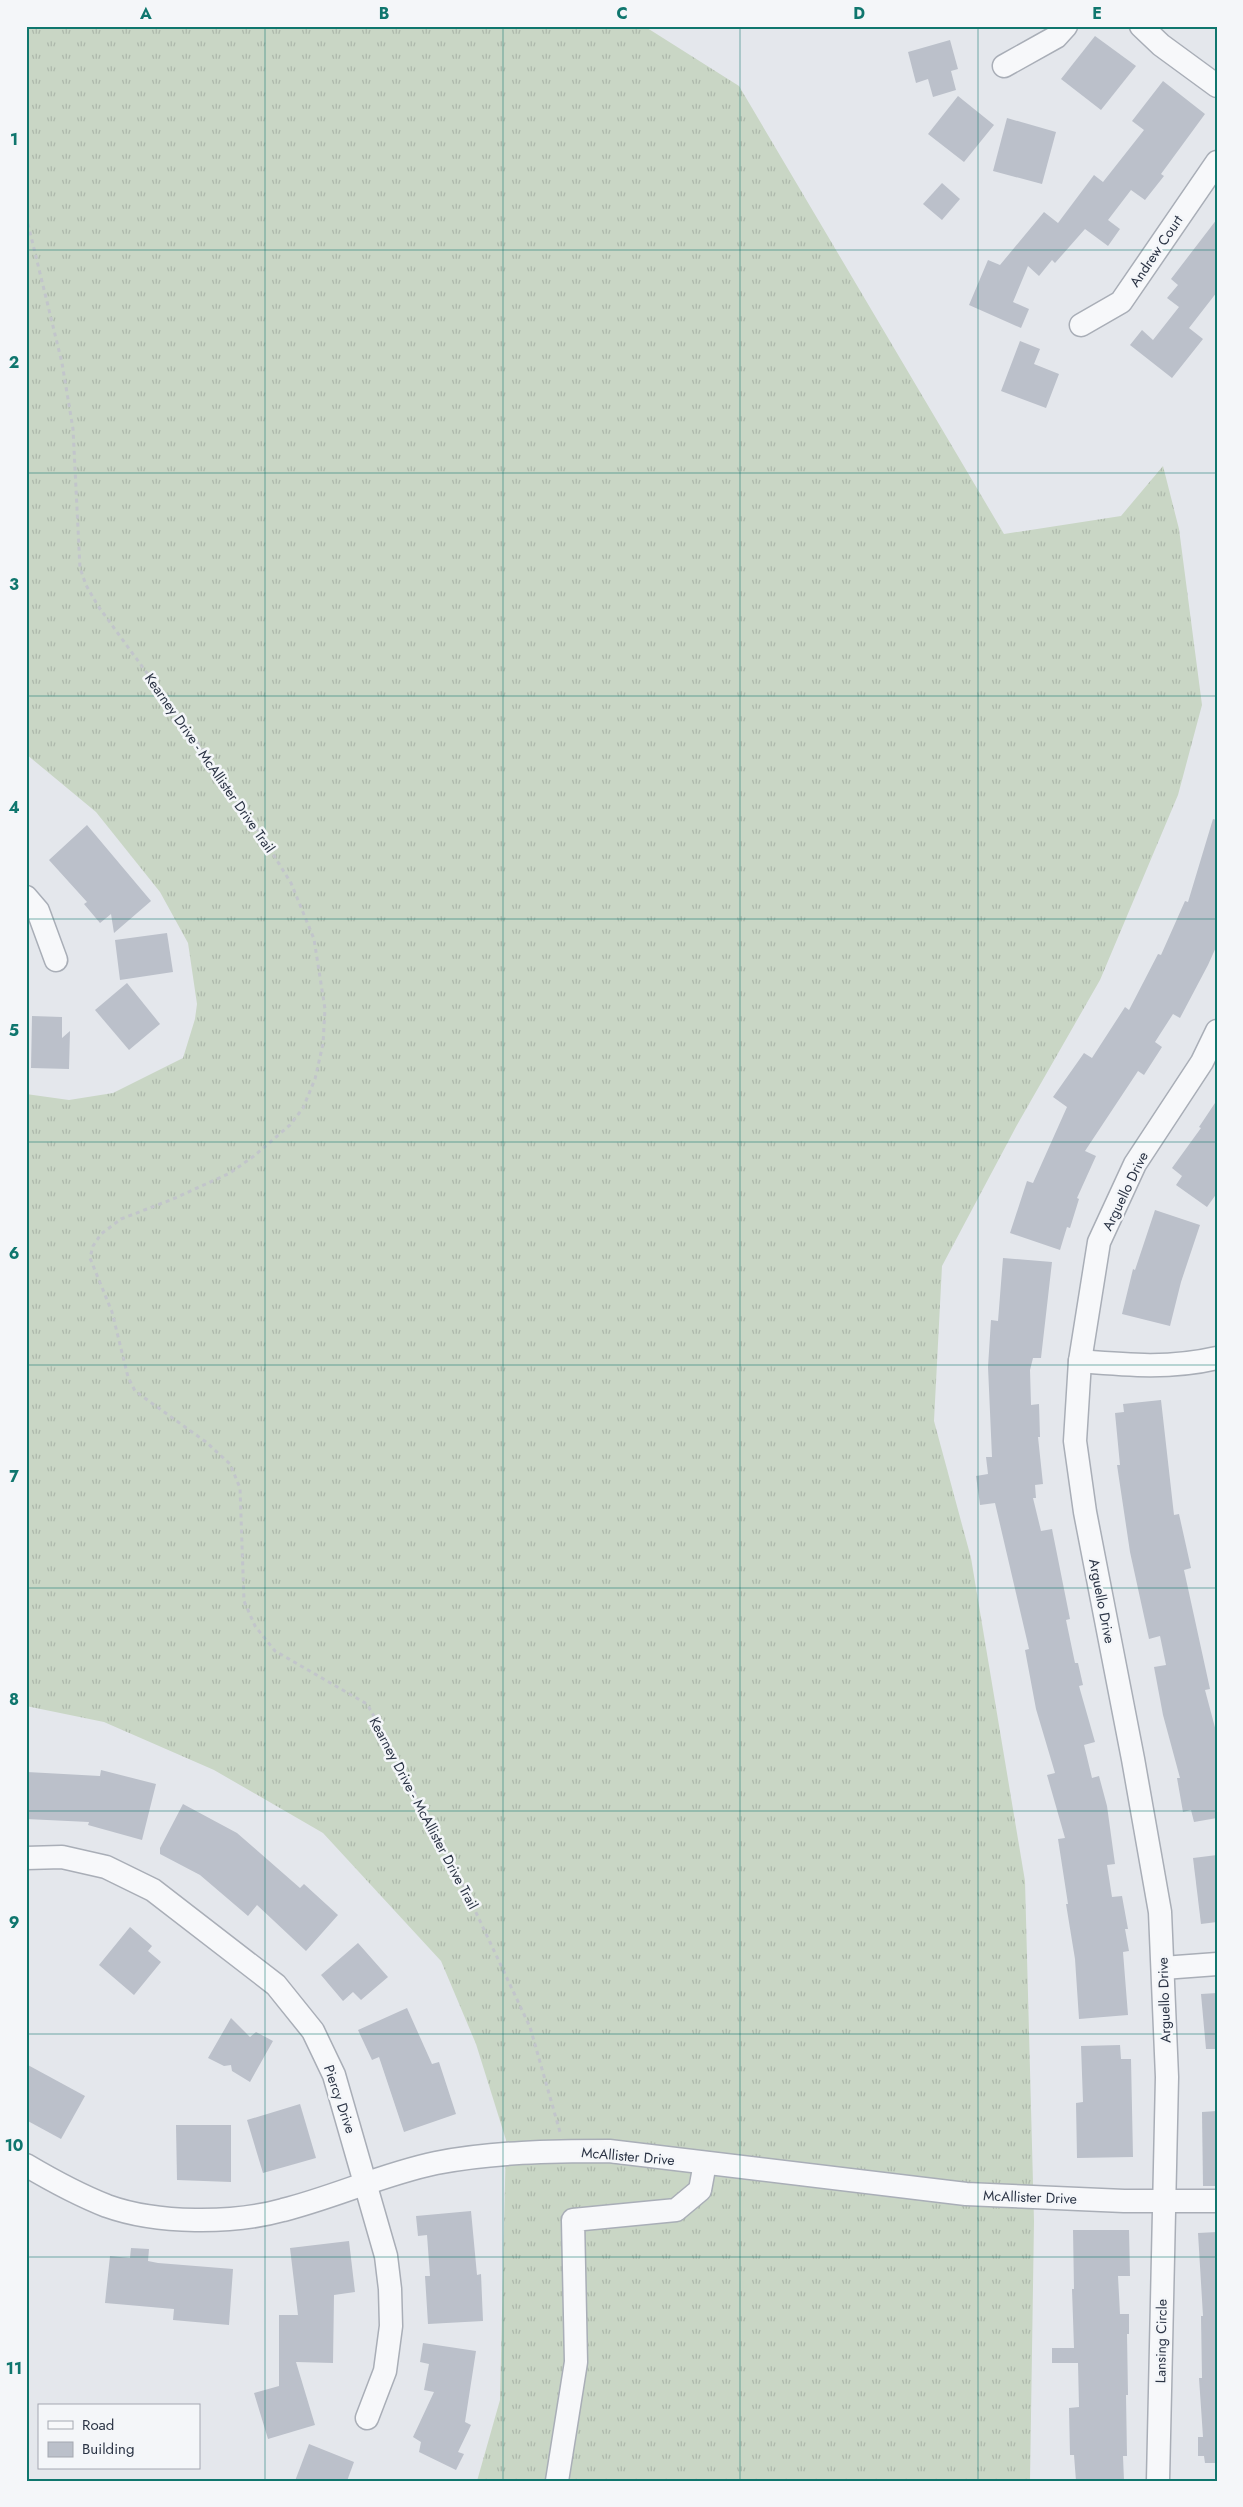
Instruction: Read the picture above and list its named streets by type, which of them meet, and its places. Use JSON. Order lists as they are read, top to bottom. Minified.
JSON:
{"streets":{"street":["Andrew Court","Arguello Drive","Piercy Drive","McAllister Drive","Lansing Circle"],"path":["Kearney Drive - McAllister Drive Trail"]},"crossings":[["Kearney Drive - McAllister Drive Trail","McAllister Drive"],["Arguello Drive","McAllister Drive"],["Arguello Drive","Lansing Circle"],["Piercy Drive","McAllister Drive"],["McAllister Drive","Lansing Circle"]],"legend":["Road","Building"],"grid":{"columns":["A","B","C","D","E"],"rows":["1","2","3","4","5","6","7","8","9","10","11"]}}
